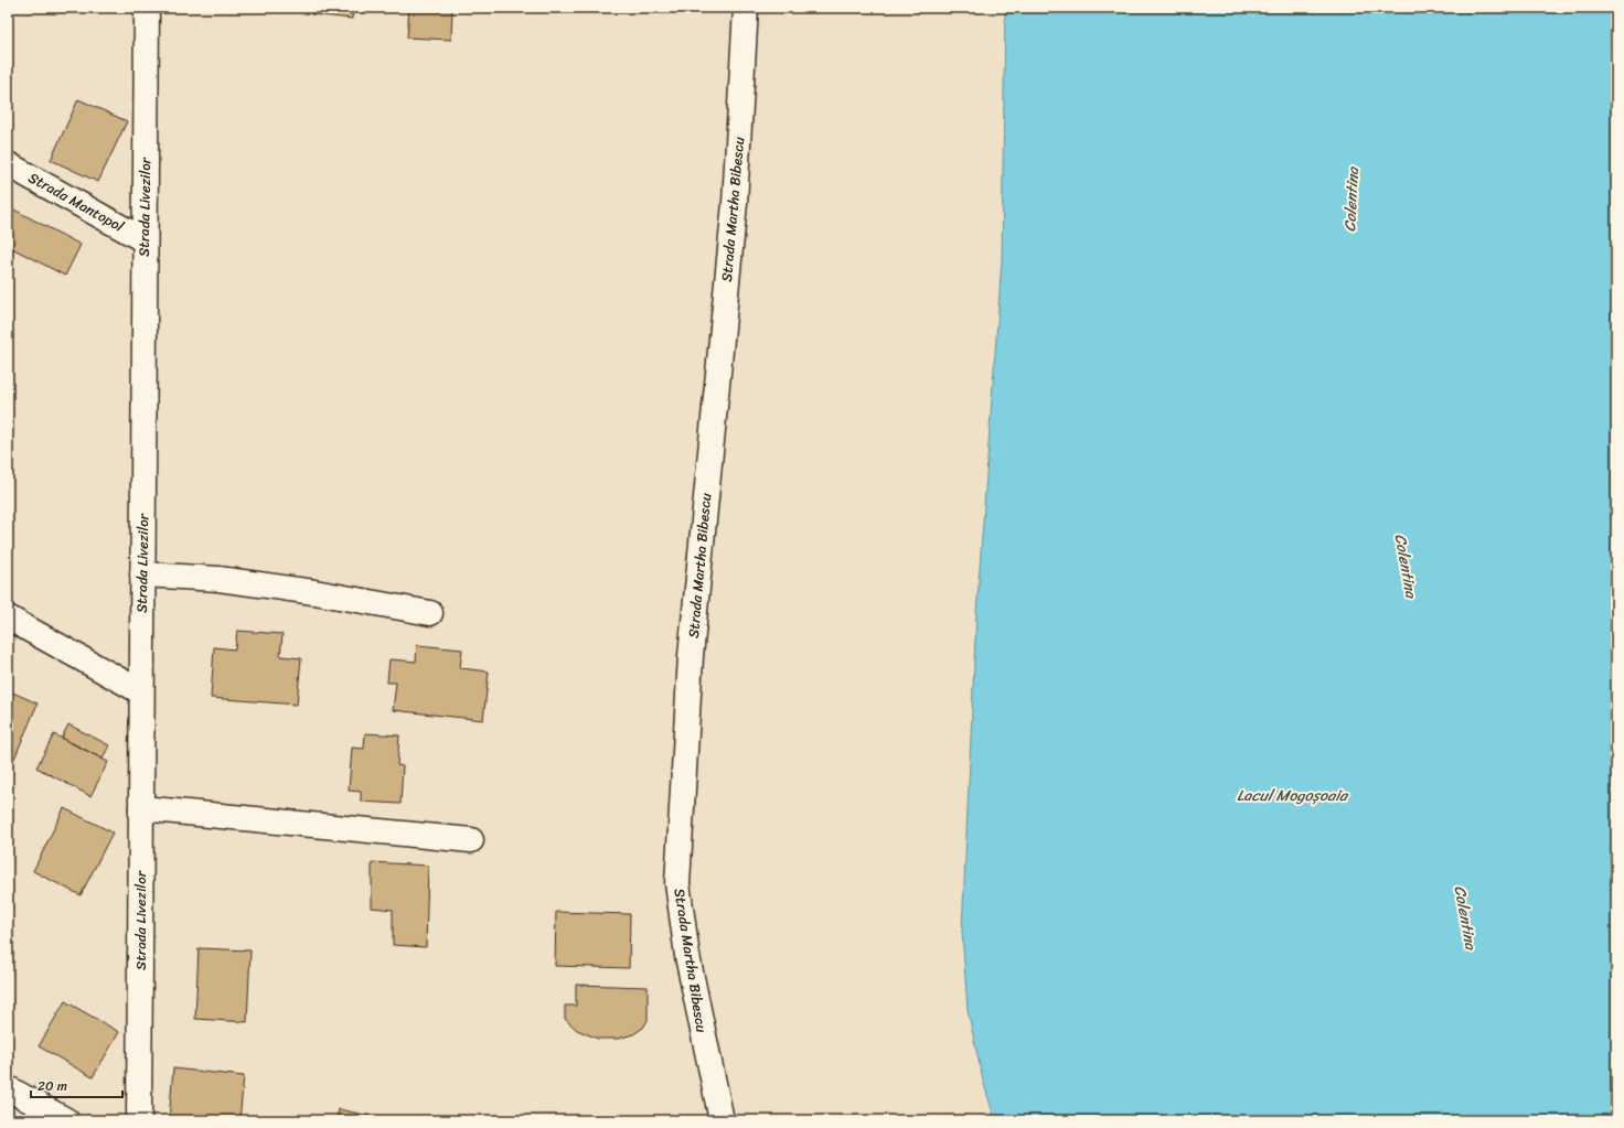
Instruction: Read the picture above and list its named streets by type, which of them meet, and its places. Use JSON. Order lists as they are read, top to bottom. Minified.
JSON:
{"streets":{"street":["Strada Mantopol","Strada Livezilor","Strada Martha Bibescu"]},"crossings":[["Strada Mantopol","Strada Livezilor"]],"water":["Colentina","Lacul Mogoșoaia"],"scale_bar":"20 m"}
